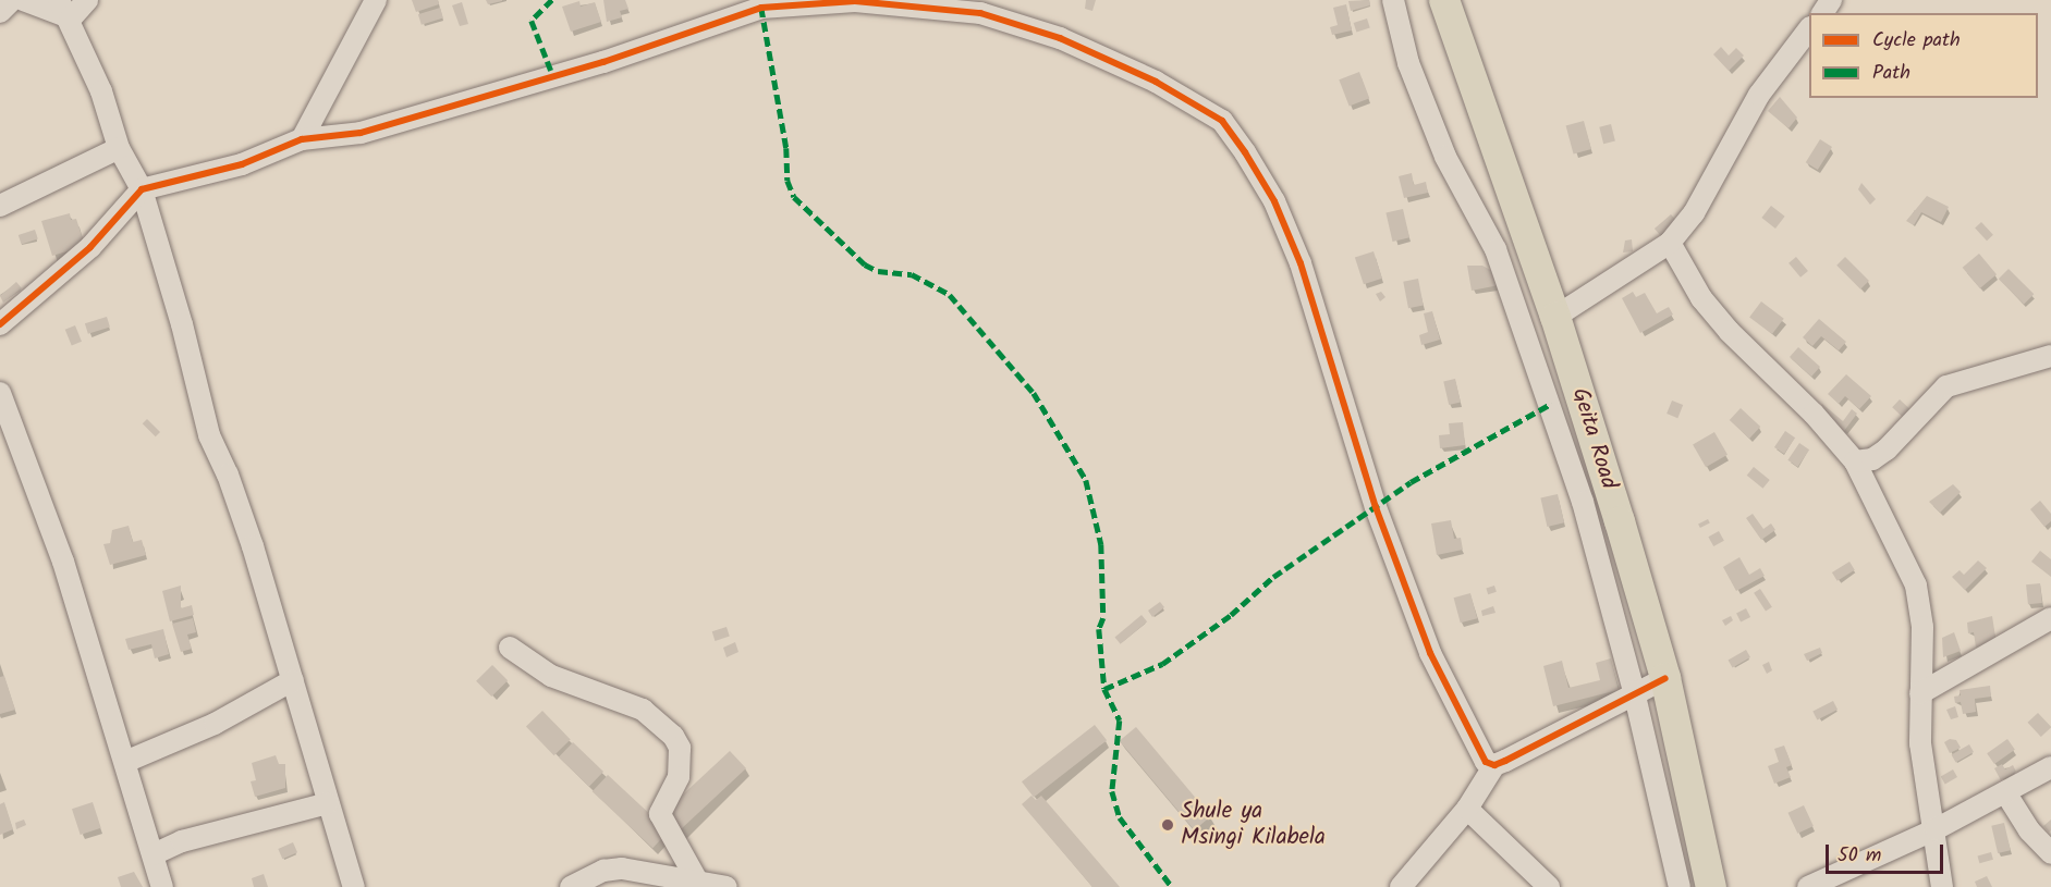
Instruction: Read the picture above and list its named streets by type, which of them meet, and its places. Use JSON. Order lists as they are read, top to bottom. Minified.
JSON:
{"streets":{"highway":["Geita Road"]},"places":["Shule ya Msingi Kilabela"],"legend":["Cycle path","Path"],"scale_bar":"50 m"}
